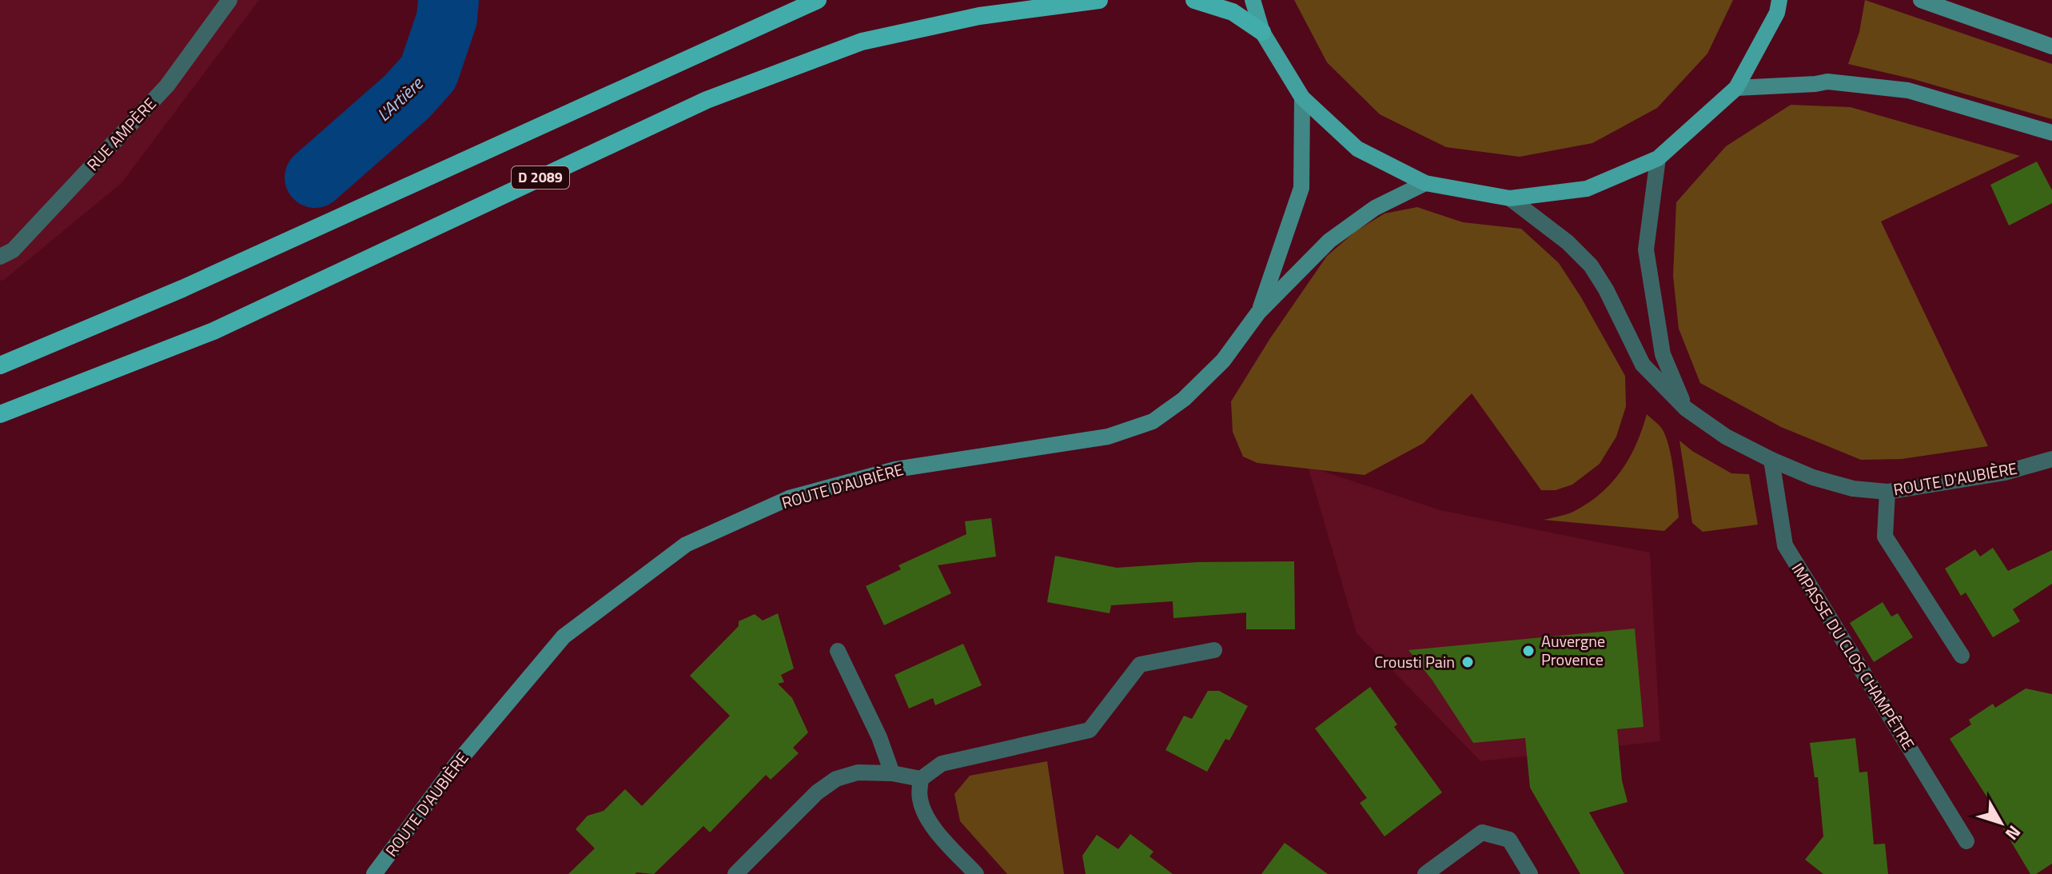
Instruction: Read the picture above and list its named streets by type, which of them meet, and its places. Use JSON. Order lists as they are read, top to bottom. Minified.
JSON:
{"streets":{"highway":["D 2089"],"main road":["ROUTE D'AUBIÈRE"],"street":["RUE AMPÈRE","IMPASSE DU CLOS CHAMPÊTRE"]},"crossings":[["ROUTE D'AUBIÈRE","IMPASSE DU CLOS CHAMPÊTRE"]],"water":["L'Artière"],"places":["Auvergne Provence","Crousti Pain"],"north":"bottom right"}
